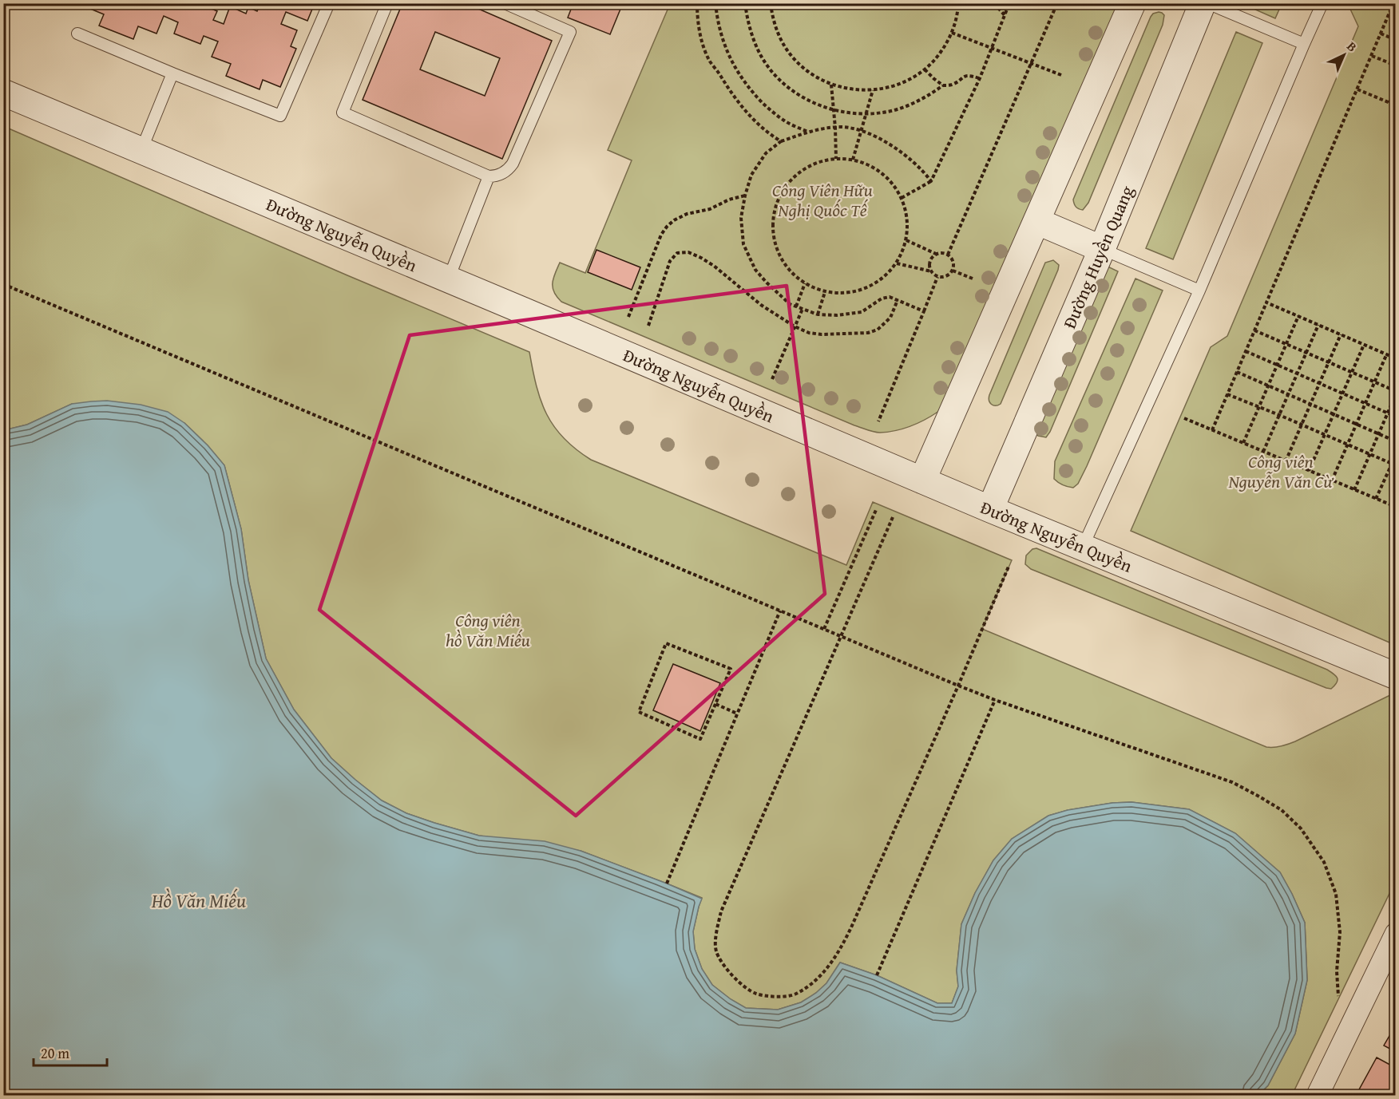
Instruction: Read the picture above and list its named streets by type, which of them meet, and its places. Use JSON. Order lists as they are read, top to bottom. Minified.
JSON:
{"streets":{"street":["Đường Nguyễn Quyền","Đường Huyền Quang"]},"crossings":[["Đường Nguyễn Quyền","Đường Huyền Quang"]],"water":["Hồ Văn Miếu"],"parks":["Công Viên Hữu Nghị Quốc Tế","Công viên Nguyễn Văn Cừ","Công viên hồ Văn Miếu"],"scale_bar":"20 m","north":"top right"}
